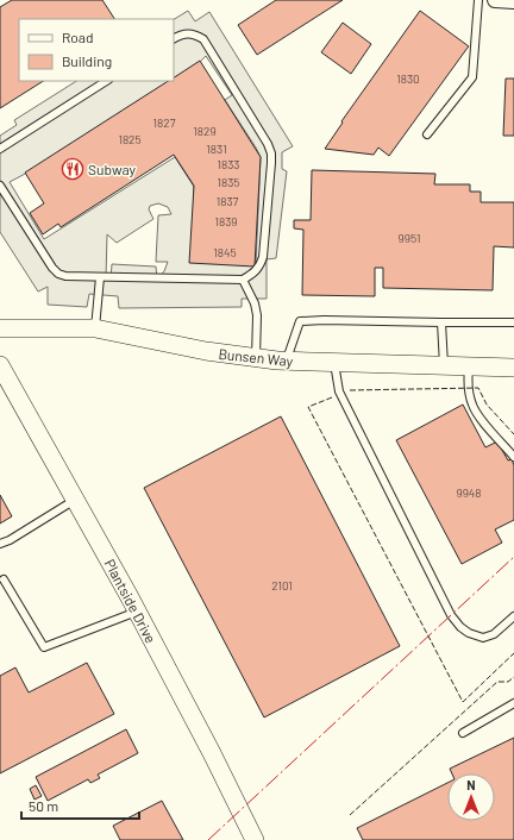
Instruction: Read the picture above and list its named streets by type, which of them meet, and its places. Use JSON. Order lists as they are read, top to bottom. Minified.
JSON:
{"streets":{"street":["Bunsen Way","Plantside Drive"]},"places":{"restaurant":["Subway"]},"house_numbers":["1830","1827","1829","1825","1831","1833","1835","1837","1839","9951","1845","9948","2101"],"legend":["Road","Building"],"scale_bar":"50 m","north":"top"}
